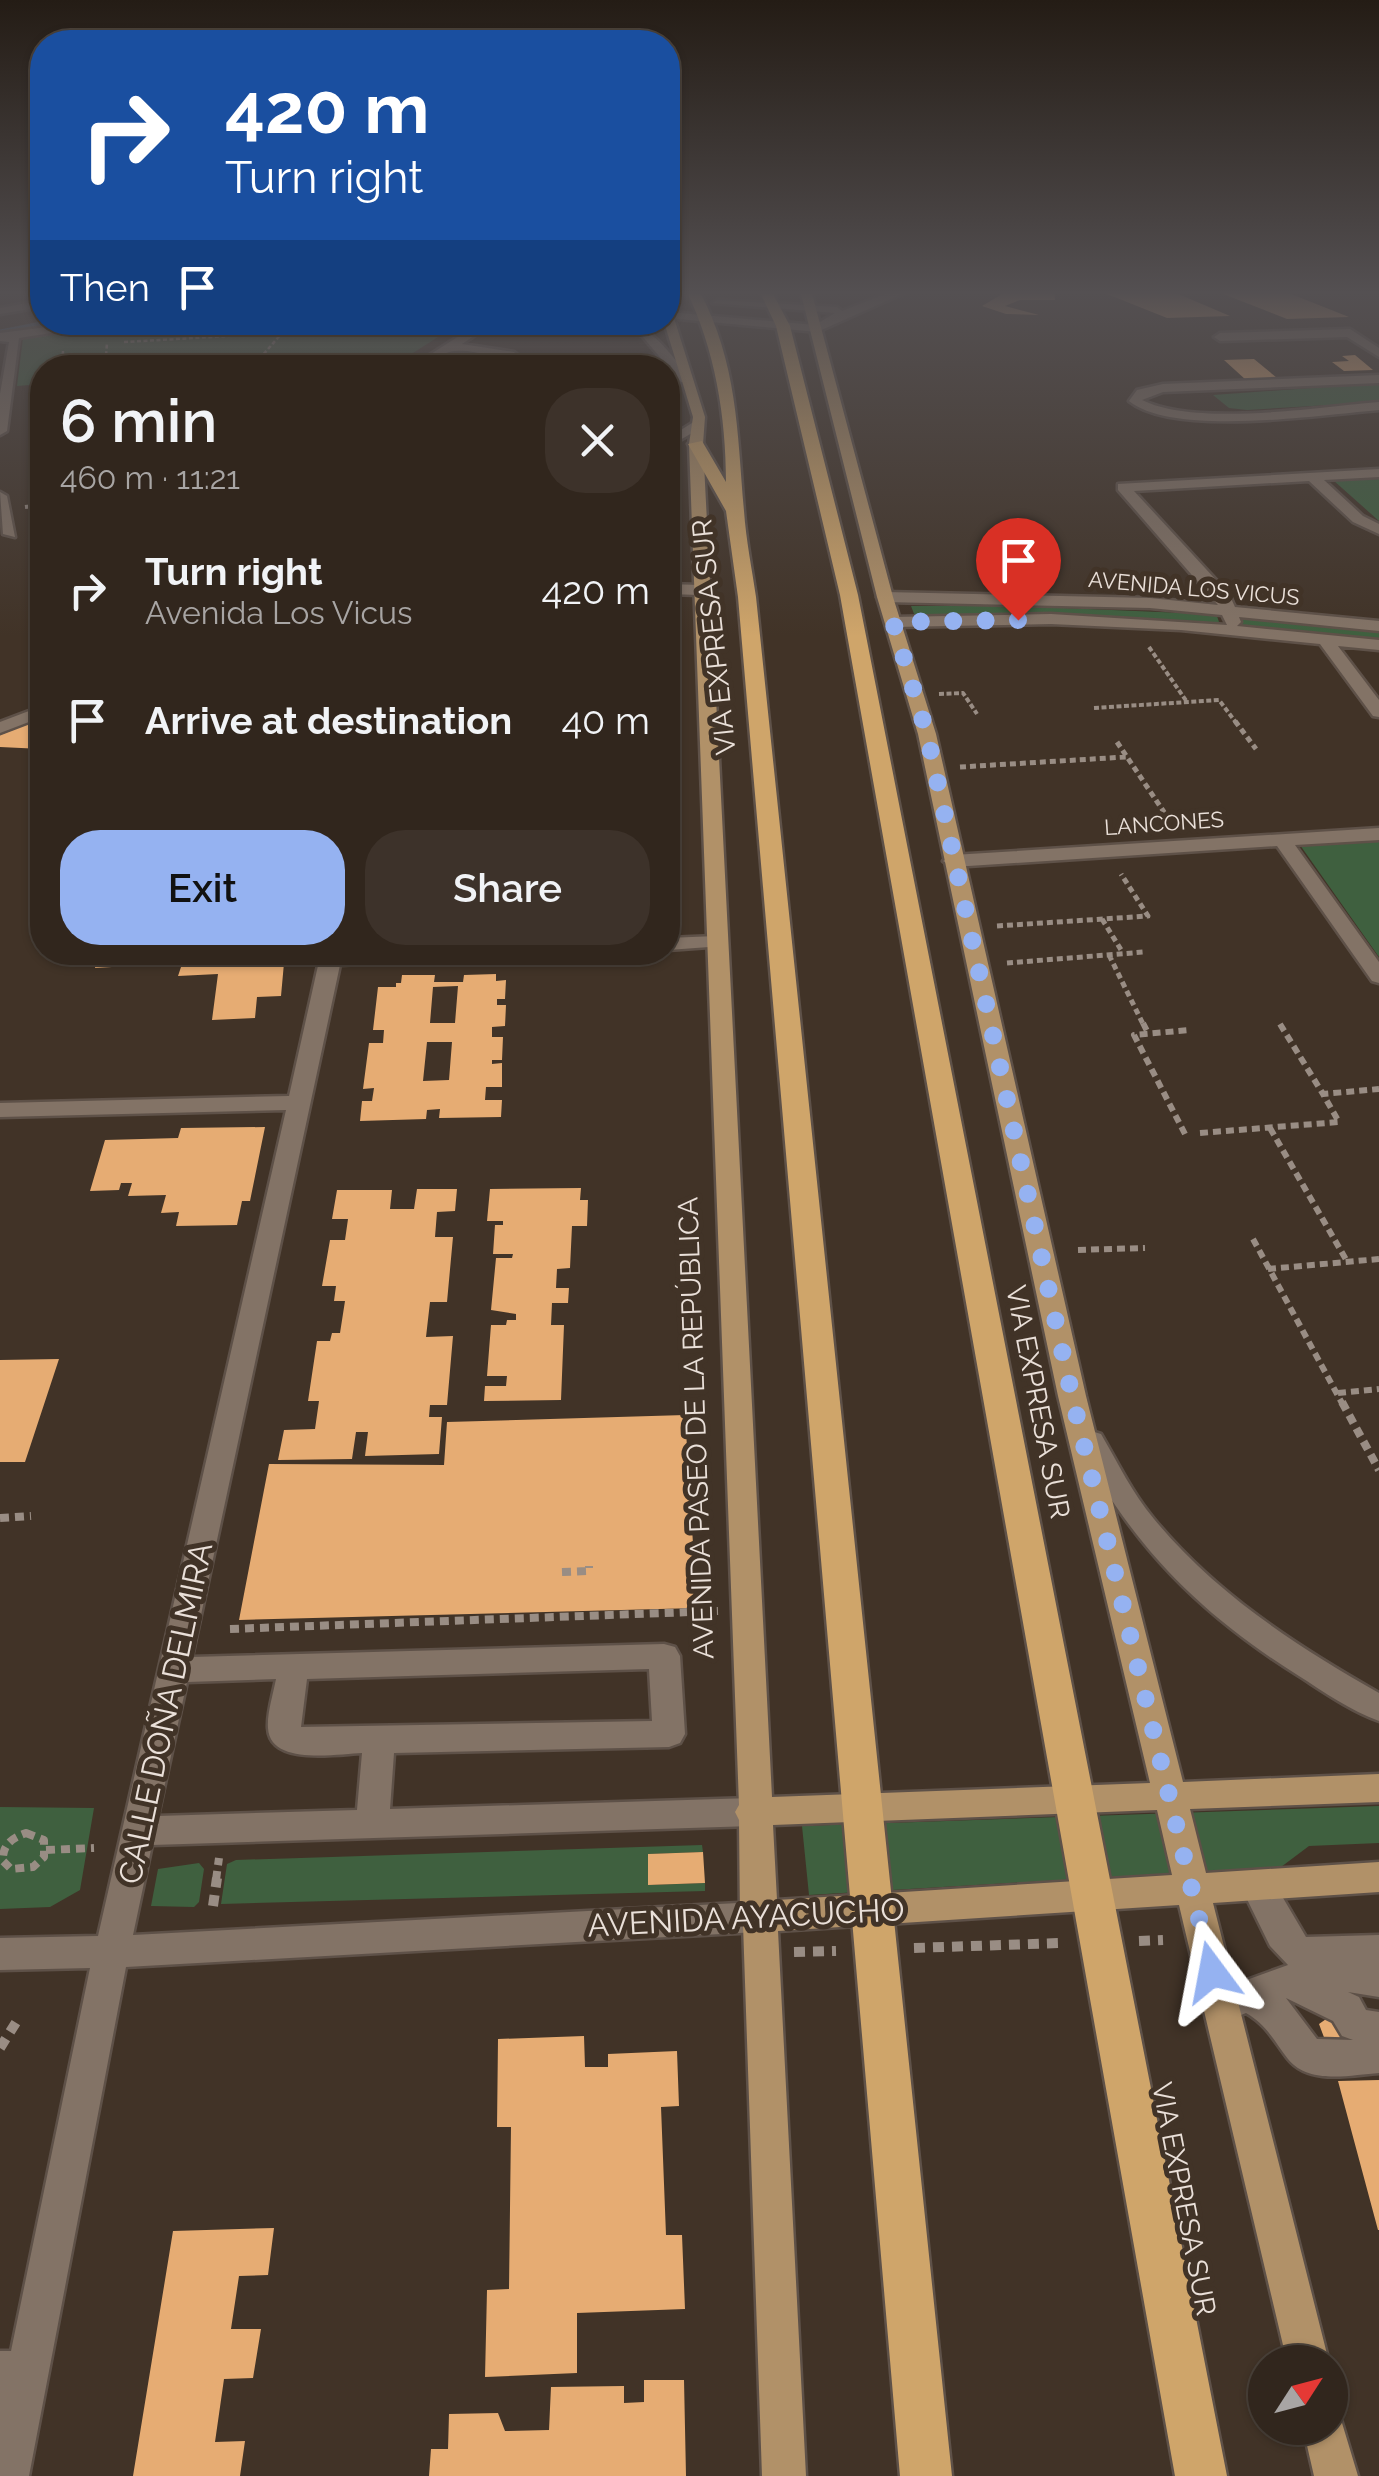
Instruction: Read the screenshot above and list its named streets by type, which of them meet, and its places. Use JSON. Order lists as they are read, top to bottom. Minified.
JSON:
{"streets":{"highway":["VIA EXPRESA SUR"],"main road":["AVENIDA PASEO DE LA REPÚBLICA","AVENIDA AYACUCHO"],"street":["AVENIDA LOS VICUS","LANCONES","CALLE DOÑA DELMIRA"]},"crossings":[["VIA EXPRESA SUR","AVENIDA AYACUCHO"],["AVENIDA PASEO DE LA REPÚBLICA","AVENIDA AYACUCHO"],["CALLE DOÑA DELMIRA","AVENIDA AYACUCHO"]],"north":"top right","page":{"turn":["420 m","Turn right"],"then":"Then","heading":["6 min","460 m · 11:21"],"list":[{"name":"Turn right","note":"Avenida Los Vicus","value":"420 m"},{"name":"Arrive at destination","value":"40 m"}],"buttons":["Exit","Share"]}}
